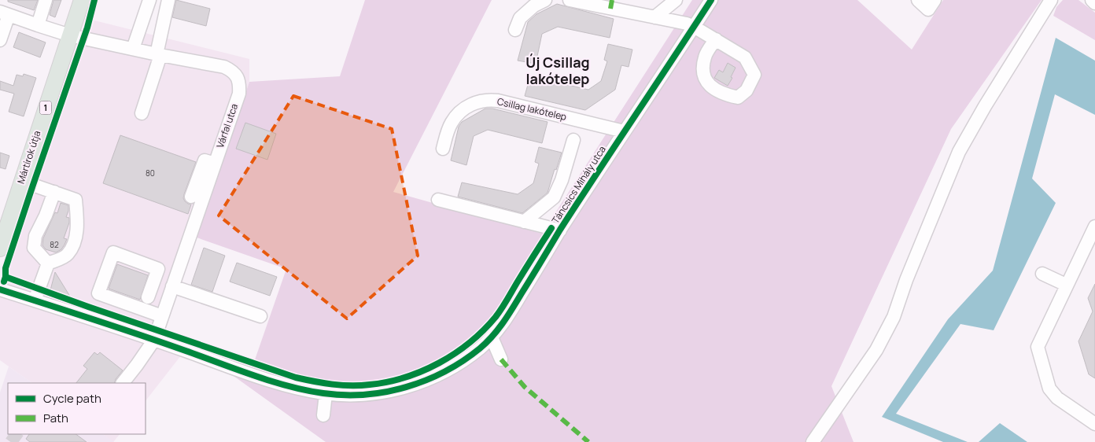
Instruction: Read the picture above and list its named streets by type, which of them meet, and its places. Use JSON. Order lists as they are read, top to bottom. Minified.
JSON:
{"streets":{"main road":["1","Mártírok útja"],"street":["Csillag lakótelep","Várfal utca","Táncsics Mihály utca"]},"crossings":[["Csillag lakótelep","Táncsics Mihály utca"],["Várfal utca","Mártírok útja"],["Várfal utca","Táncsics Mihály utca"]],"districts":["Új Csillag lakótelep"],"house_numbers":["80","82"],"legend":["Cycle path","Path"]}
